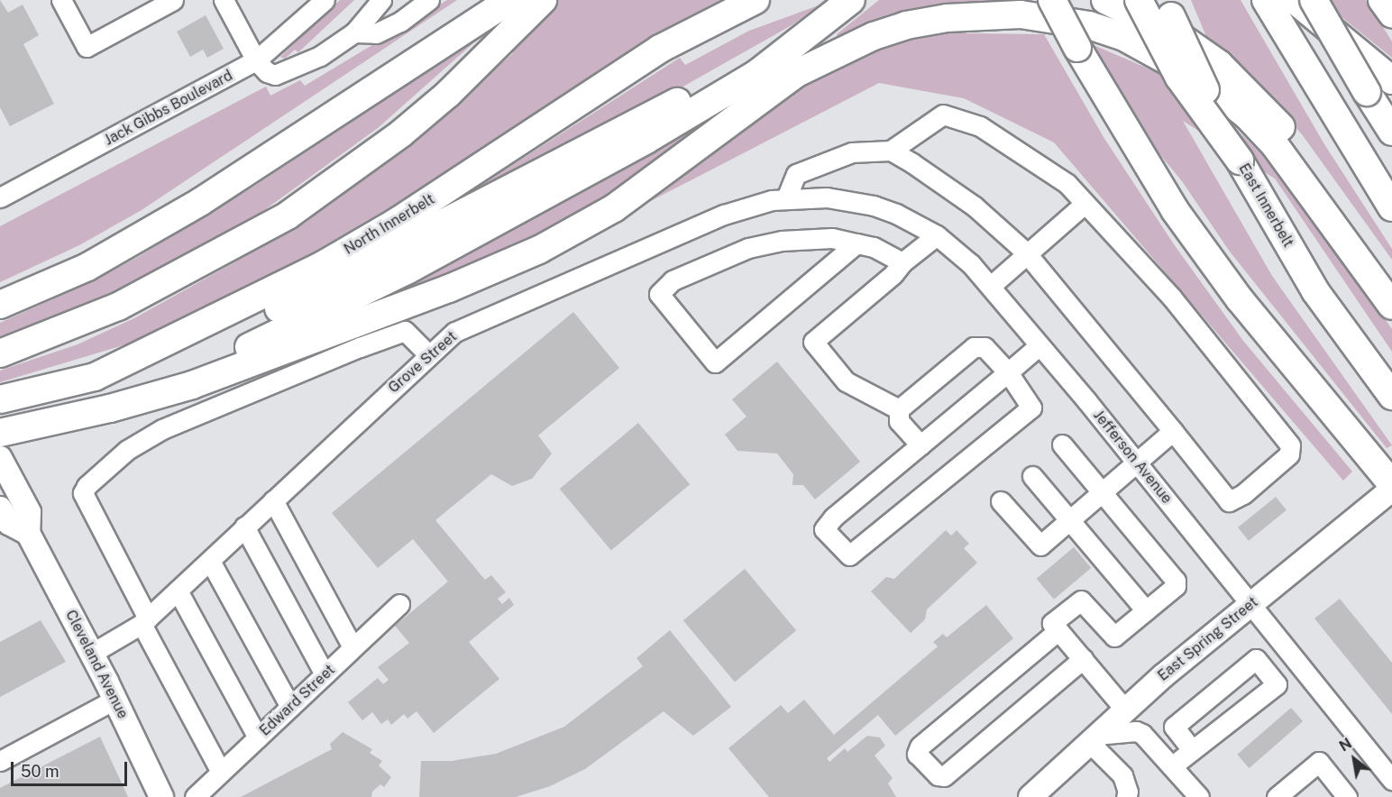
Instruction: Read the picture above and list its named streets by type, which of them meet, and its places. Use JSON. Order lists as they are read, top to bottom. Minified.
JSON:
{"streets":{"highway":["East Innerbelt","North Innerbelt"],"main road":["East Spring Street","Cleveland Avenue"],"street":["Jack Gibbs Boulevard","Grove Street","Jefferson Avenue","Edward Street"]},"crossings":[["Grove Street","Jefferson Avenue"],["Grove Street","Cleveland Avenue"],["Jefferson Avenue","East Spring Street"]],"scale_bar":"50 m","north":"top left"}
